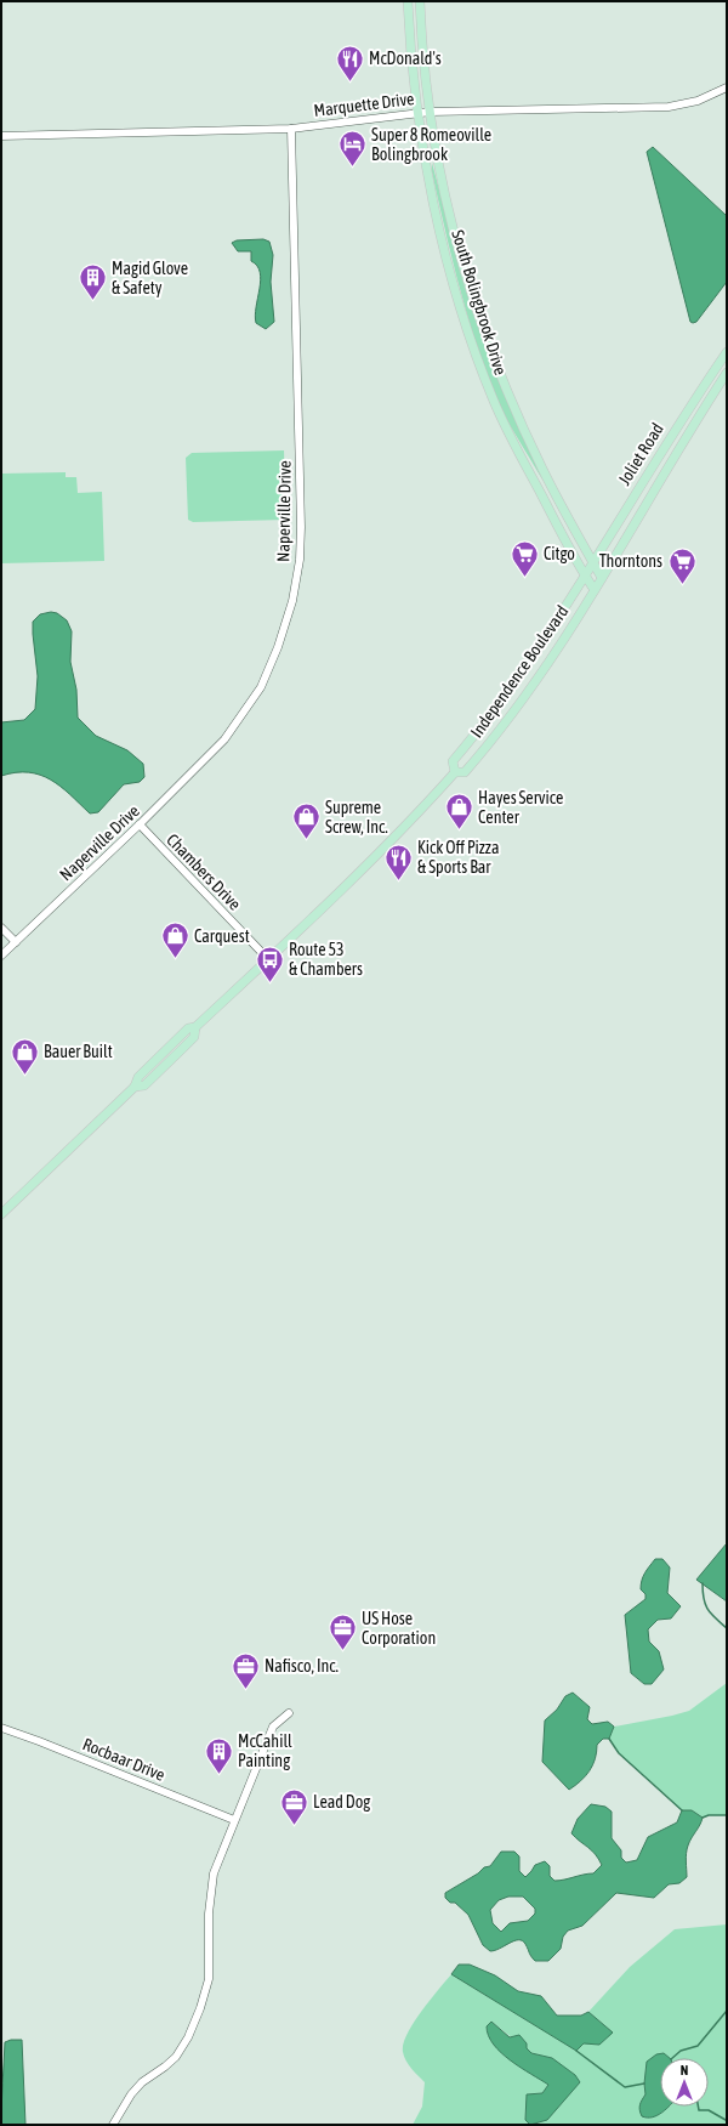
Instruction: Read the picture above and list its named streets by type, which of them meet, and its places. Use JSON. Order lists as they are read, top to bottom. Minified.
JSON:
{"streets":{"main road":["South Bolingbrook Drive","Joliet Road","Independence Boulevard"],"street":["Marquette Drive","Naperville Drive","Chambers Drive","Rocbaar Drive"]},"crossings":[["Marquette Drive","South Bolingbrook Drive"],["Marquette Drive","Naperville Drive"],["South Bolingbrook Drive","Joliet Road"],["South Bolingbrook Drive","Independence Boulevard"],["Joliet Road","Independence Boulevard"],["Naperville Drive","Chambers Drive"],["Independence Boulevard","Chambers Drive"]],"places":{"restaurant":["McDonald's","Kick Off Pizza & Sports Bar"],"hotel":["Super 8 Romeoville Bolingbrook"],"building":["Magid Glove & Safety","McCahill Painting"],"supermarket":["Citgo","Thorntons"],"shop":["Hayes Service Center","Supreme Screw, Inc.","Carquest","Bauer Built"],"bus stop":["Route 53 & Chambers"],"office":["US Hose Corporation","Nafisco, Inc.","Lead Dog"]},"north":"top"}
